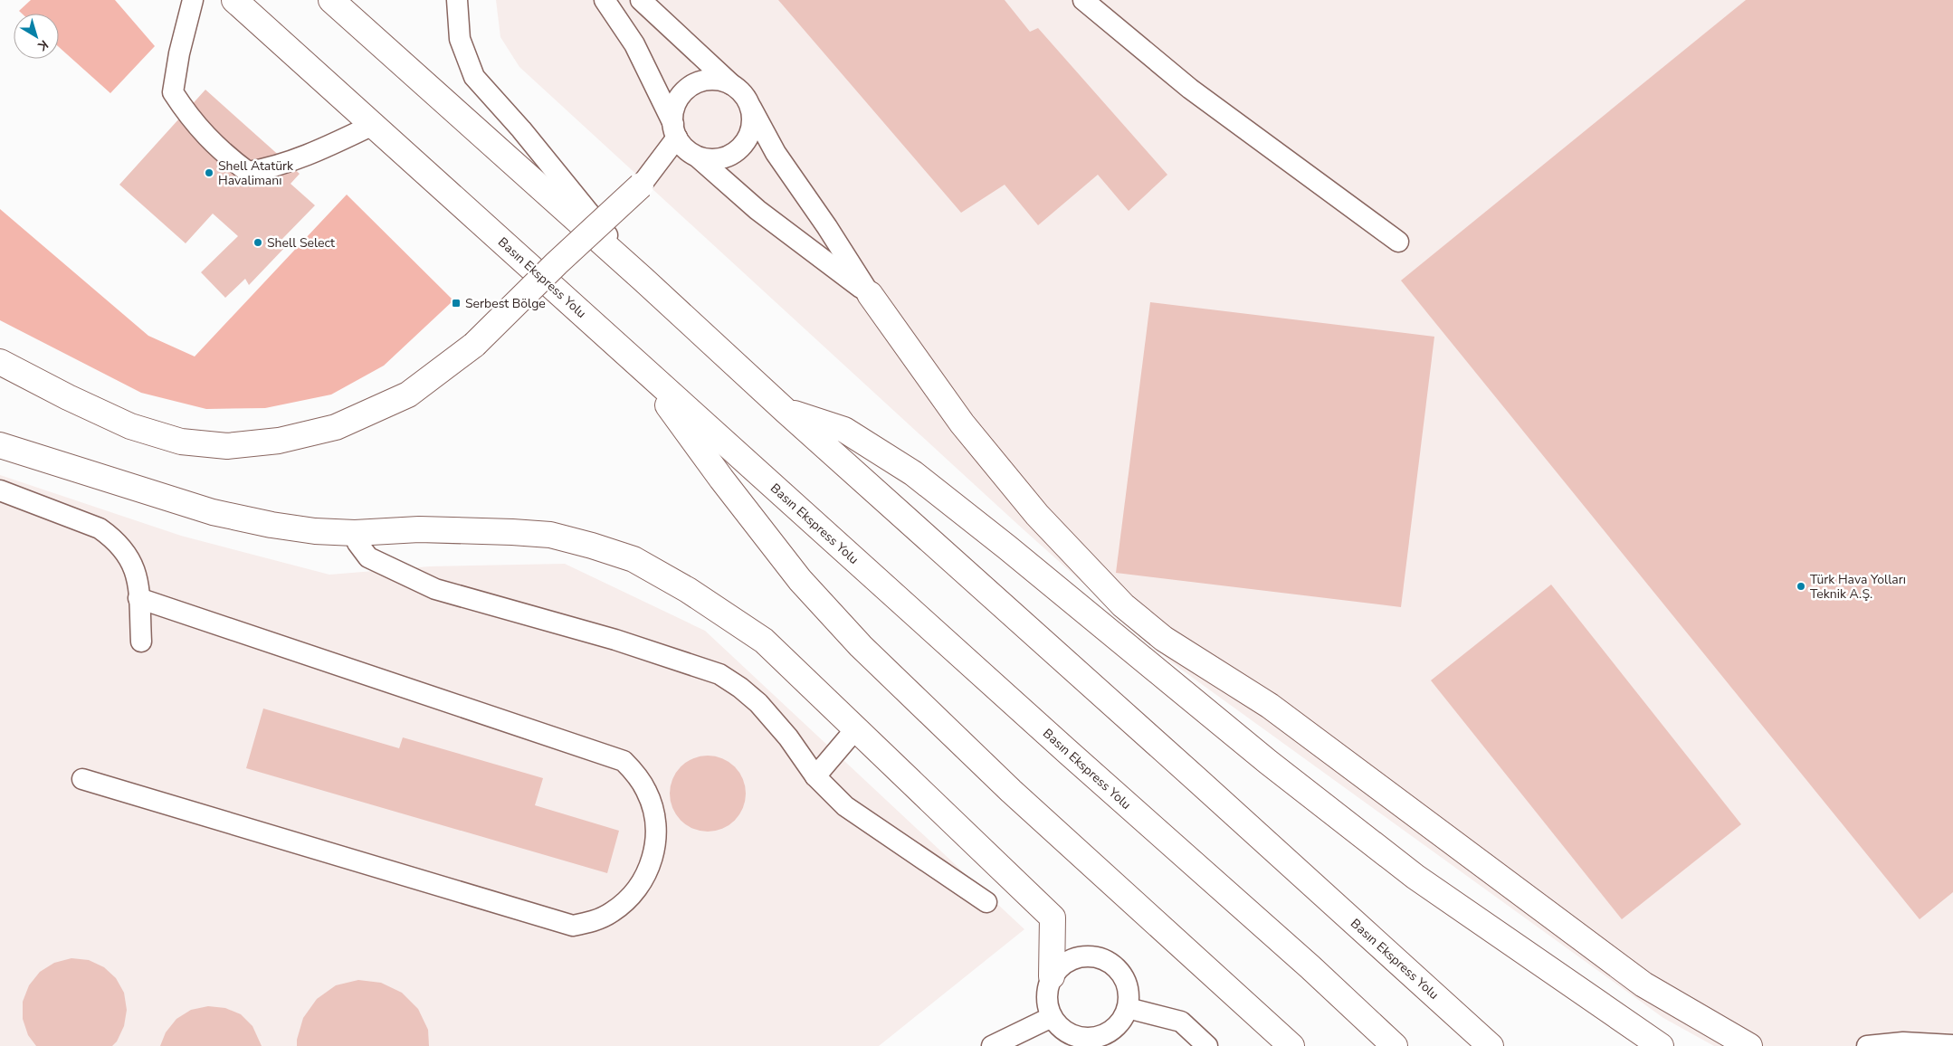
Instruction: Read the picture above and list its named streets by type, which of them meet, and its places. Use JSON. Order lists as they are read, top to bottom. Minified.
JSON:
{"streets":{"main road":["Basın Ekspress Yolu"]},"places":{"other":["Shell Atatürk Havalimanı","Shell Select","Türk Hava Yolları Teknik A.Ş."],"transit":["Serbest Bölge"]},"north":"bottom right"}
